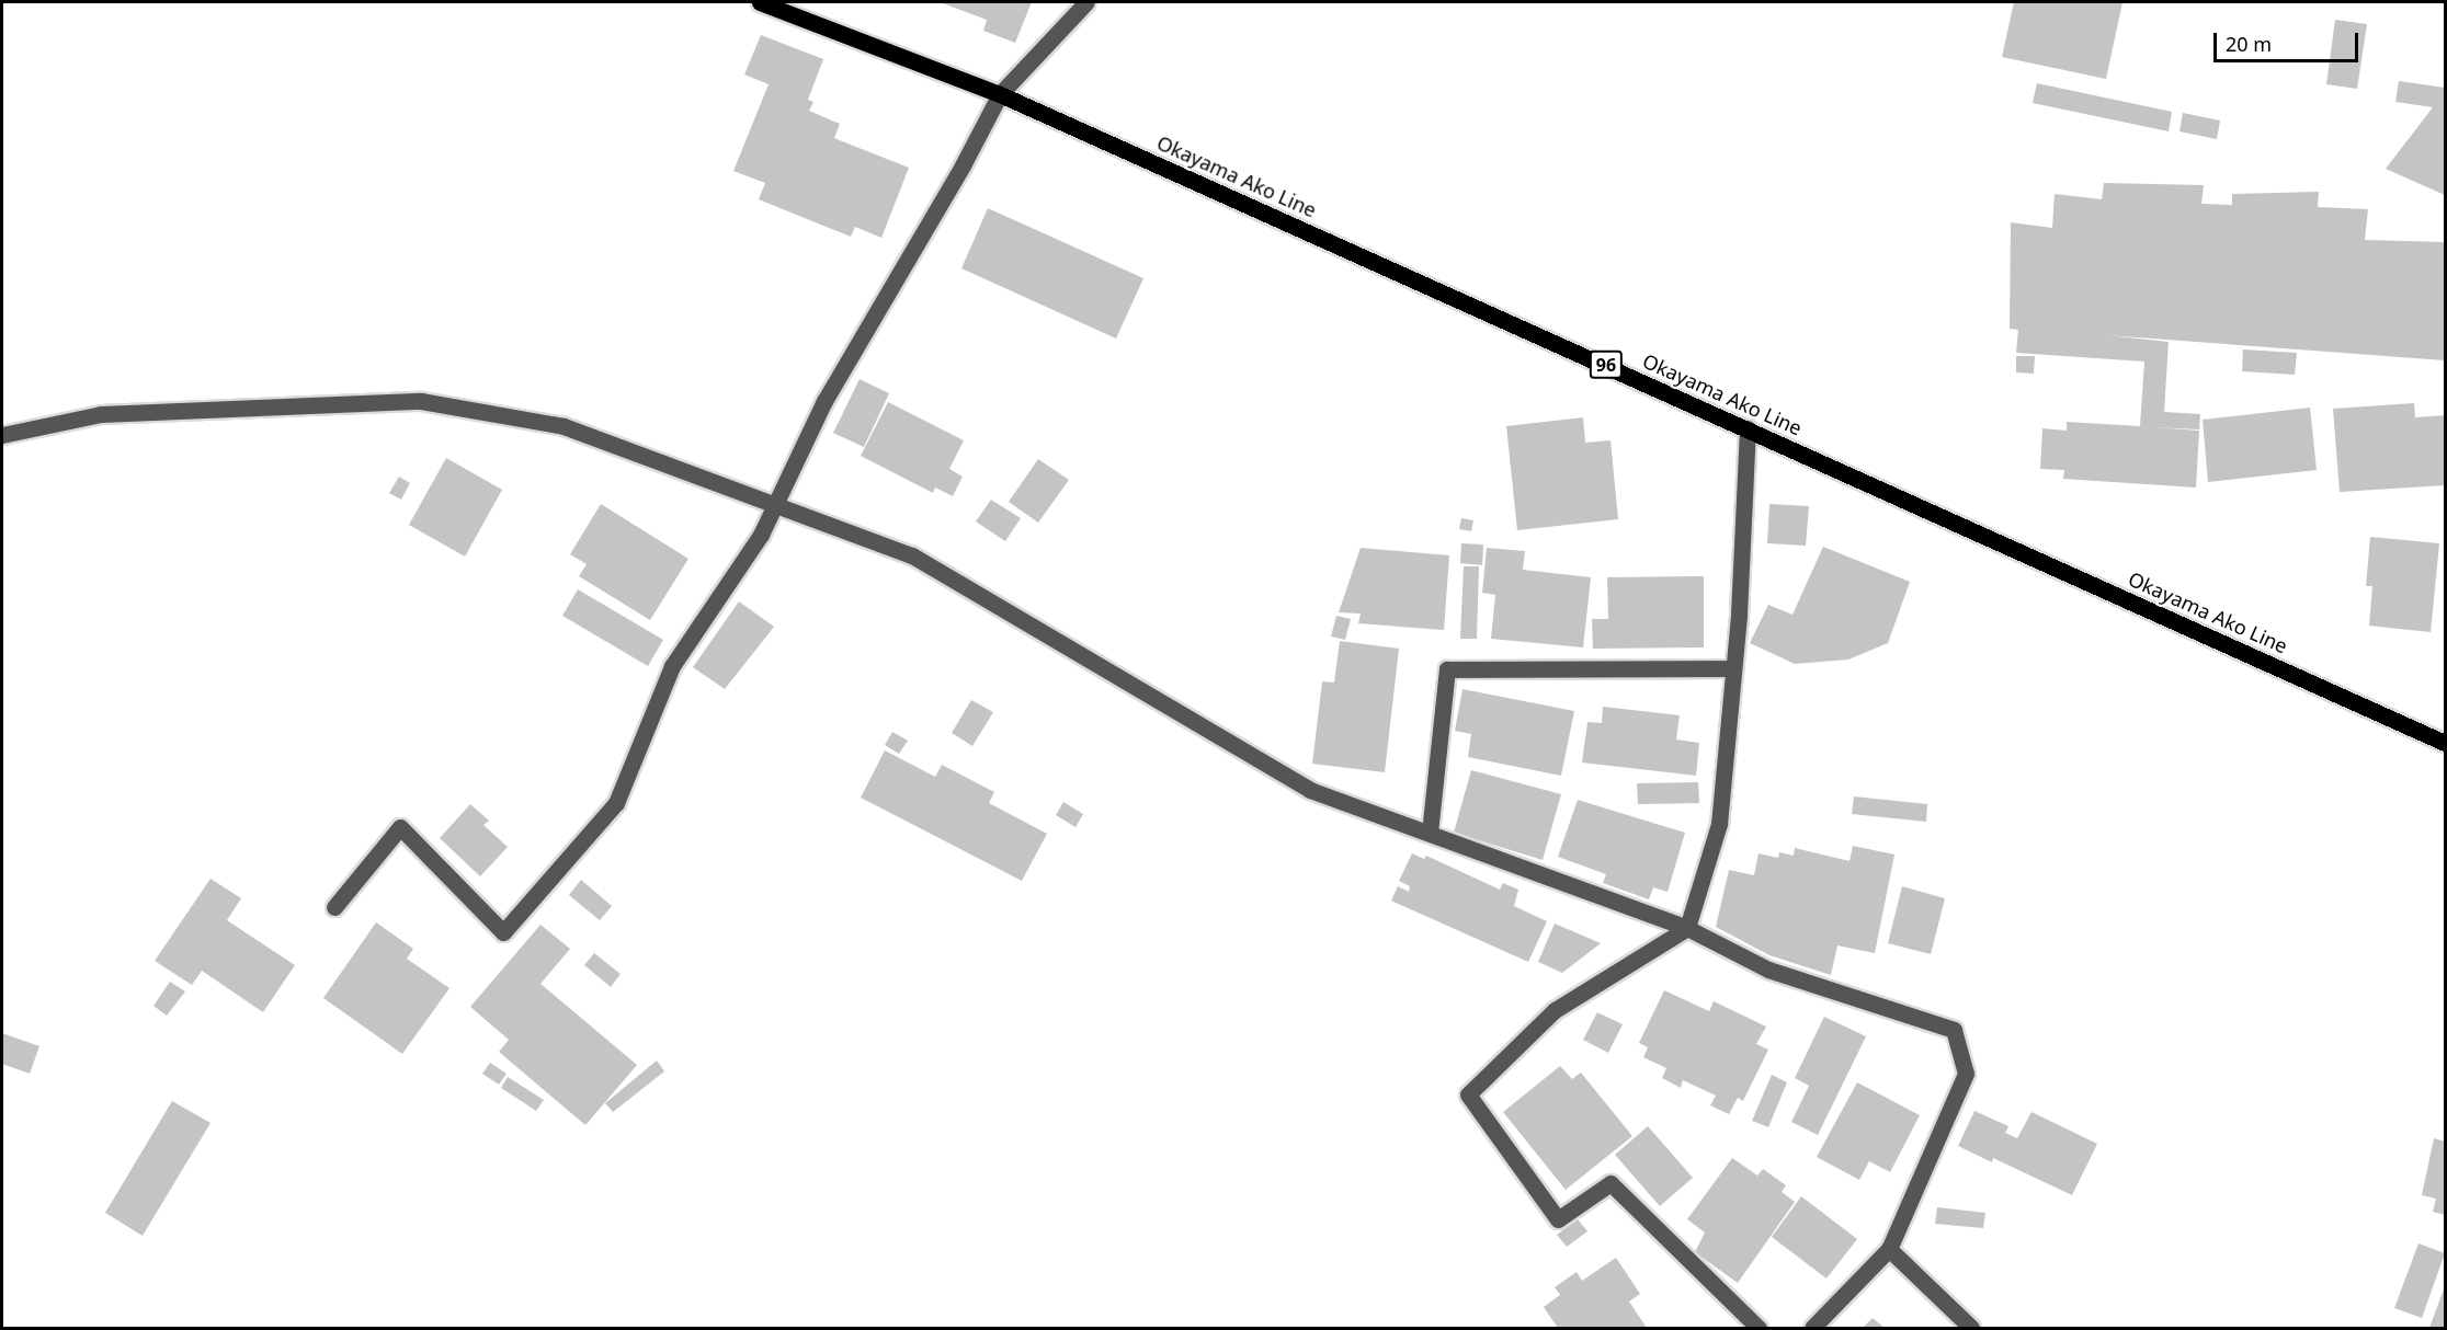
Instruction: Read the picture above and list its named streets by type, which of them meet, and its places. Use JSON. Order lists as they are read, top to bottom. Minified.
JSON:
{"streets":{"main road":["Okayama Ako Line","96"]},"scale_bar":"20 m"}
